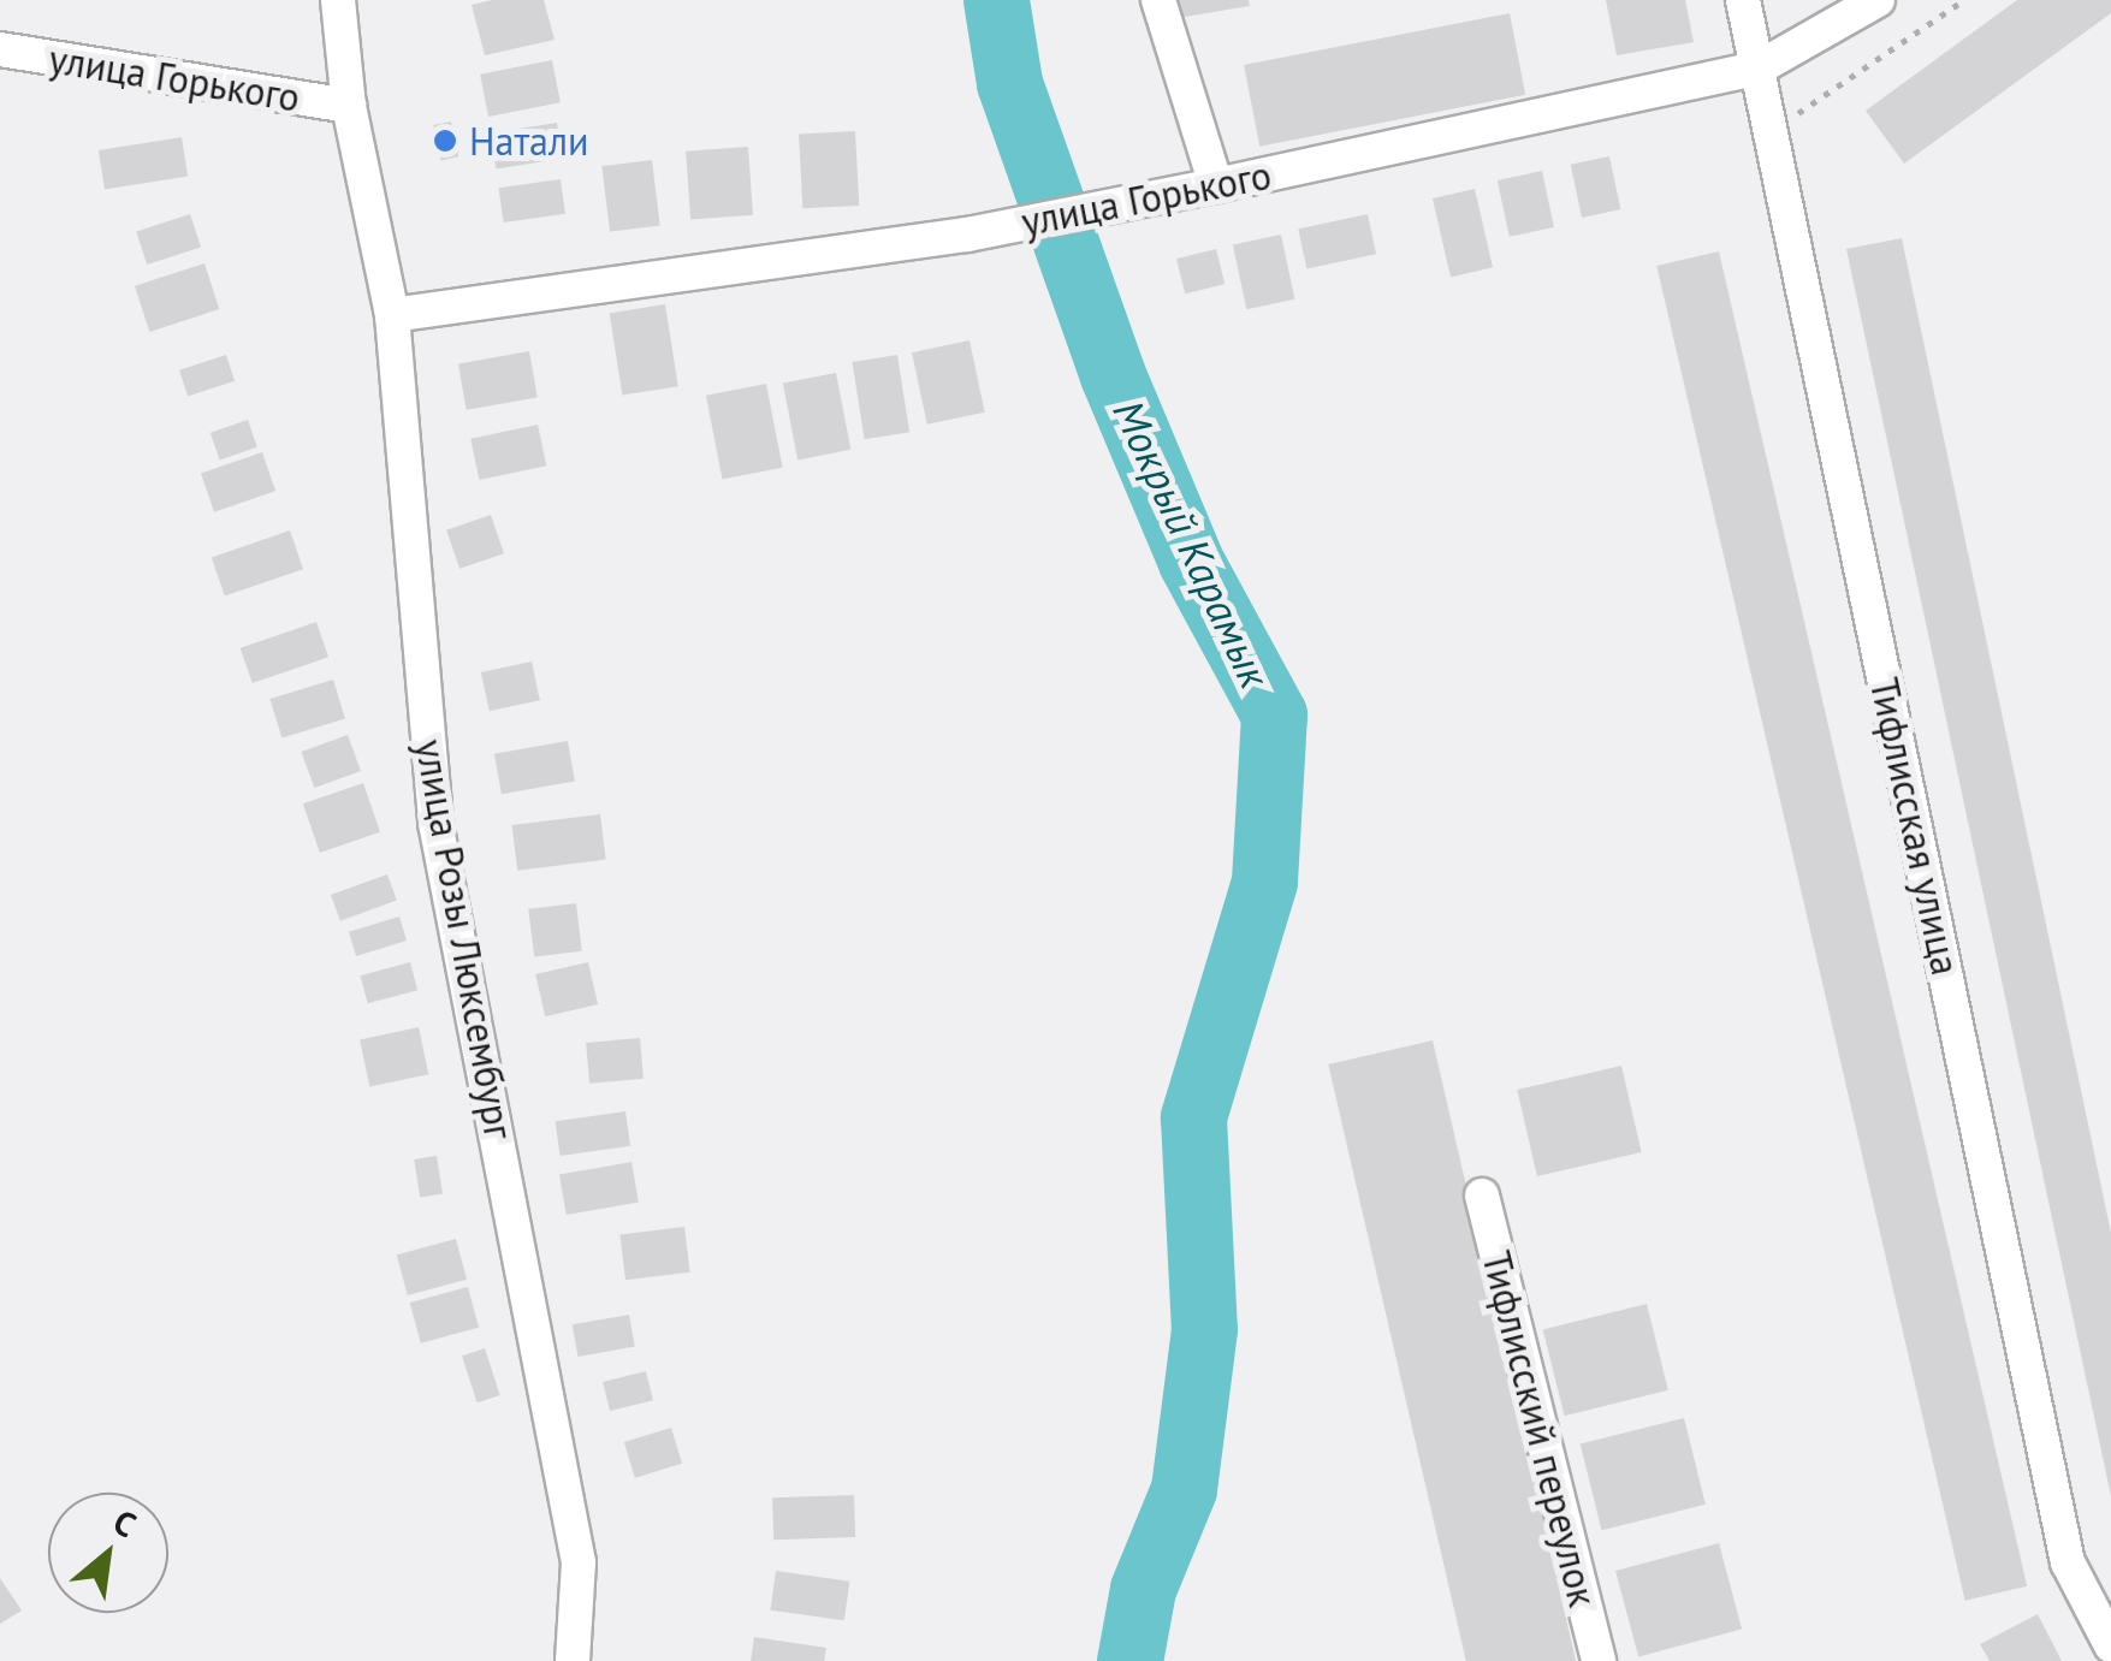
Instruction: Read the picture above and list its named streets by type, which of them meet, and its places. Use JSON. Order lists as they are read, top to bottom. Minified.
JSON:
{"streets":{"street":["улица Горького","Тифлисская улица","улица Розы Люксембург","Тифлисский переулок"]},"crossings":[["улица Горького","Тифлисская улица"],["улица Горького","улица Розы Люксембург"]],"water":["Мокрый Карамык"],"places":["Натали"],"north":"top right"}
